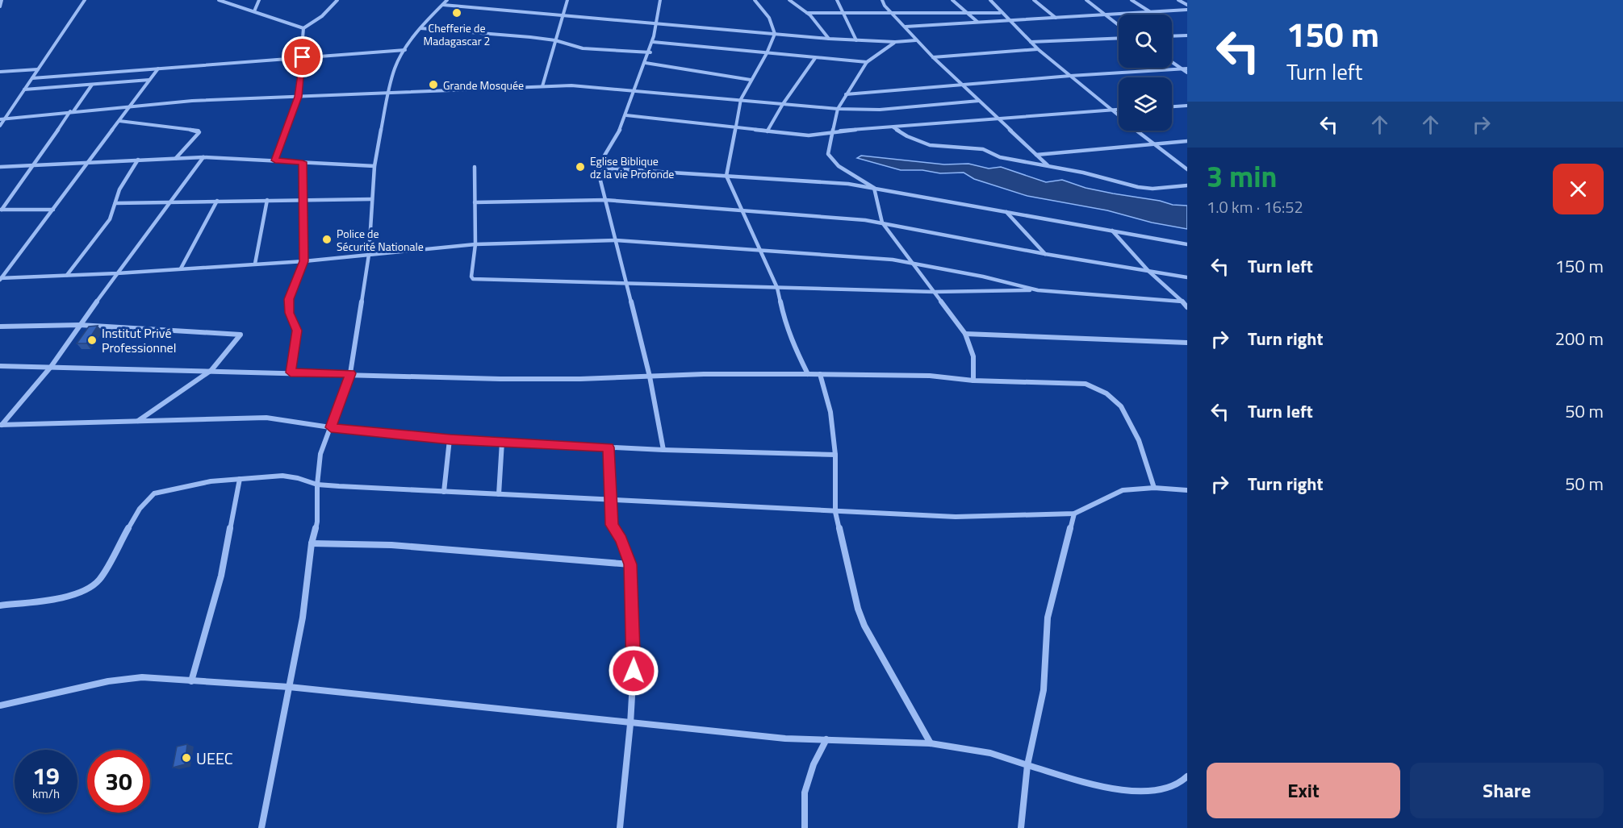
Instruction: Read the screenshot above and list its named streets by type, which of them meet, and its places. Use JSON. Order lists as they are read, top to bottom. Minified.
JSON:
{"places":["Chefferie de Madagascar 2","Grande Mosquée","Eglise Biblique dz la vie Profonde","Police de Sécurité Nationale","Institut Privé Professionnel","UEEC"],"page":{"turn":["150 m","Turn left"],"heading":["3 min","1.0 km · 16:52"],"list":[{"name":"Turn left","value":"150 m"},{"name":"Turn right","value":"200 m"},{"name":"Turn left","value":"50 m"},{"name":"Turn right","value":"50 m"}],"speed":"19 km/h","limit":"30","buttons":["Exit","Share"]}}
